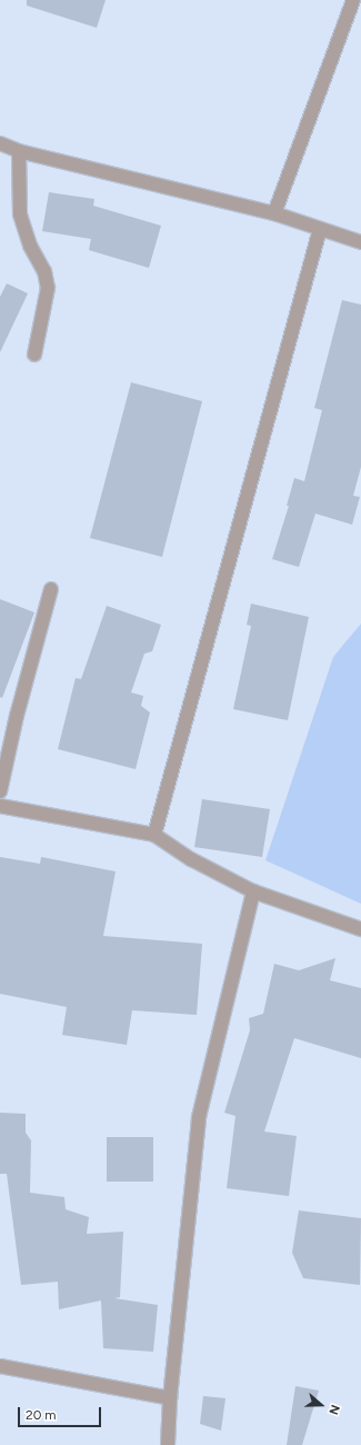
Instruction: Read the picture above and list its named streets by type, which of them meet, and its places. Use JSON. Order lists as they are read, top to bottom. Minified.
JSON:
{"scale_bar":"20 m","north":"right"}
